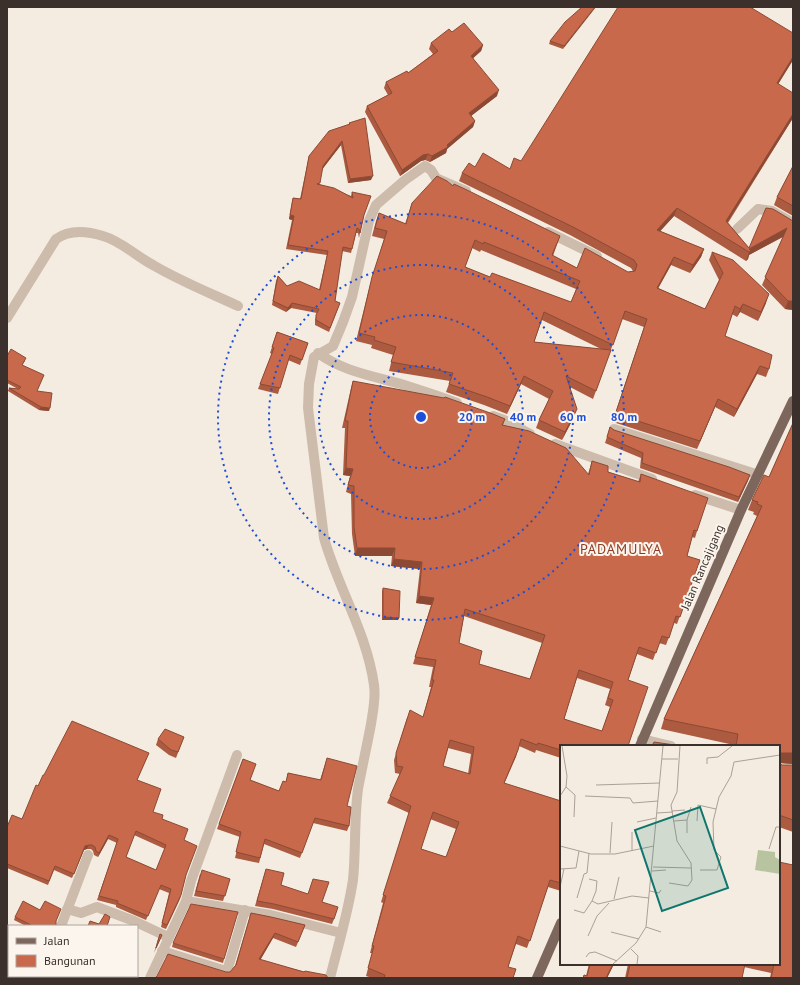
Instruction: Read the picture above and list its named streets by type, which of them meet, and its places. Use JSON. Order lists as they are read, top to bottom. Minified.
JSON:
{"streets":{"main road":["Jalan Rancajigang"]},"districts":["PADAMULYA"],"legend":["Jalan","Bangunan"],"rings":["20 m","40 m","60 m","80 m"]}
